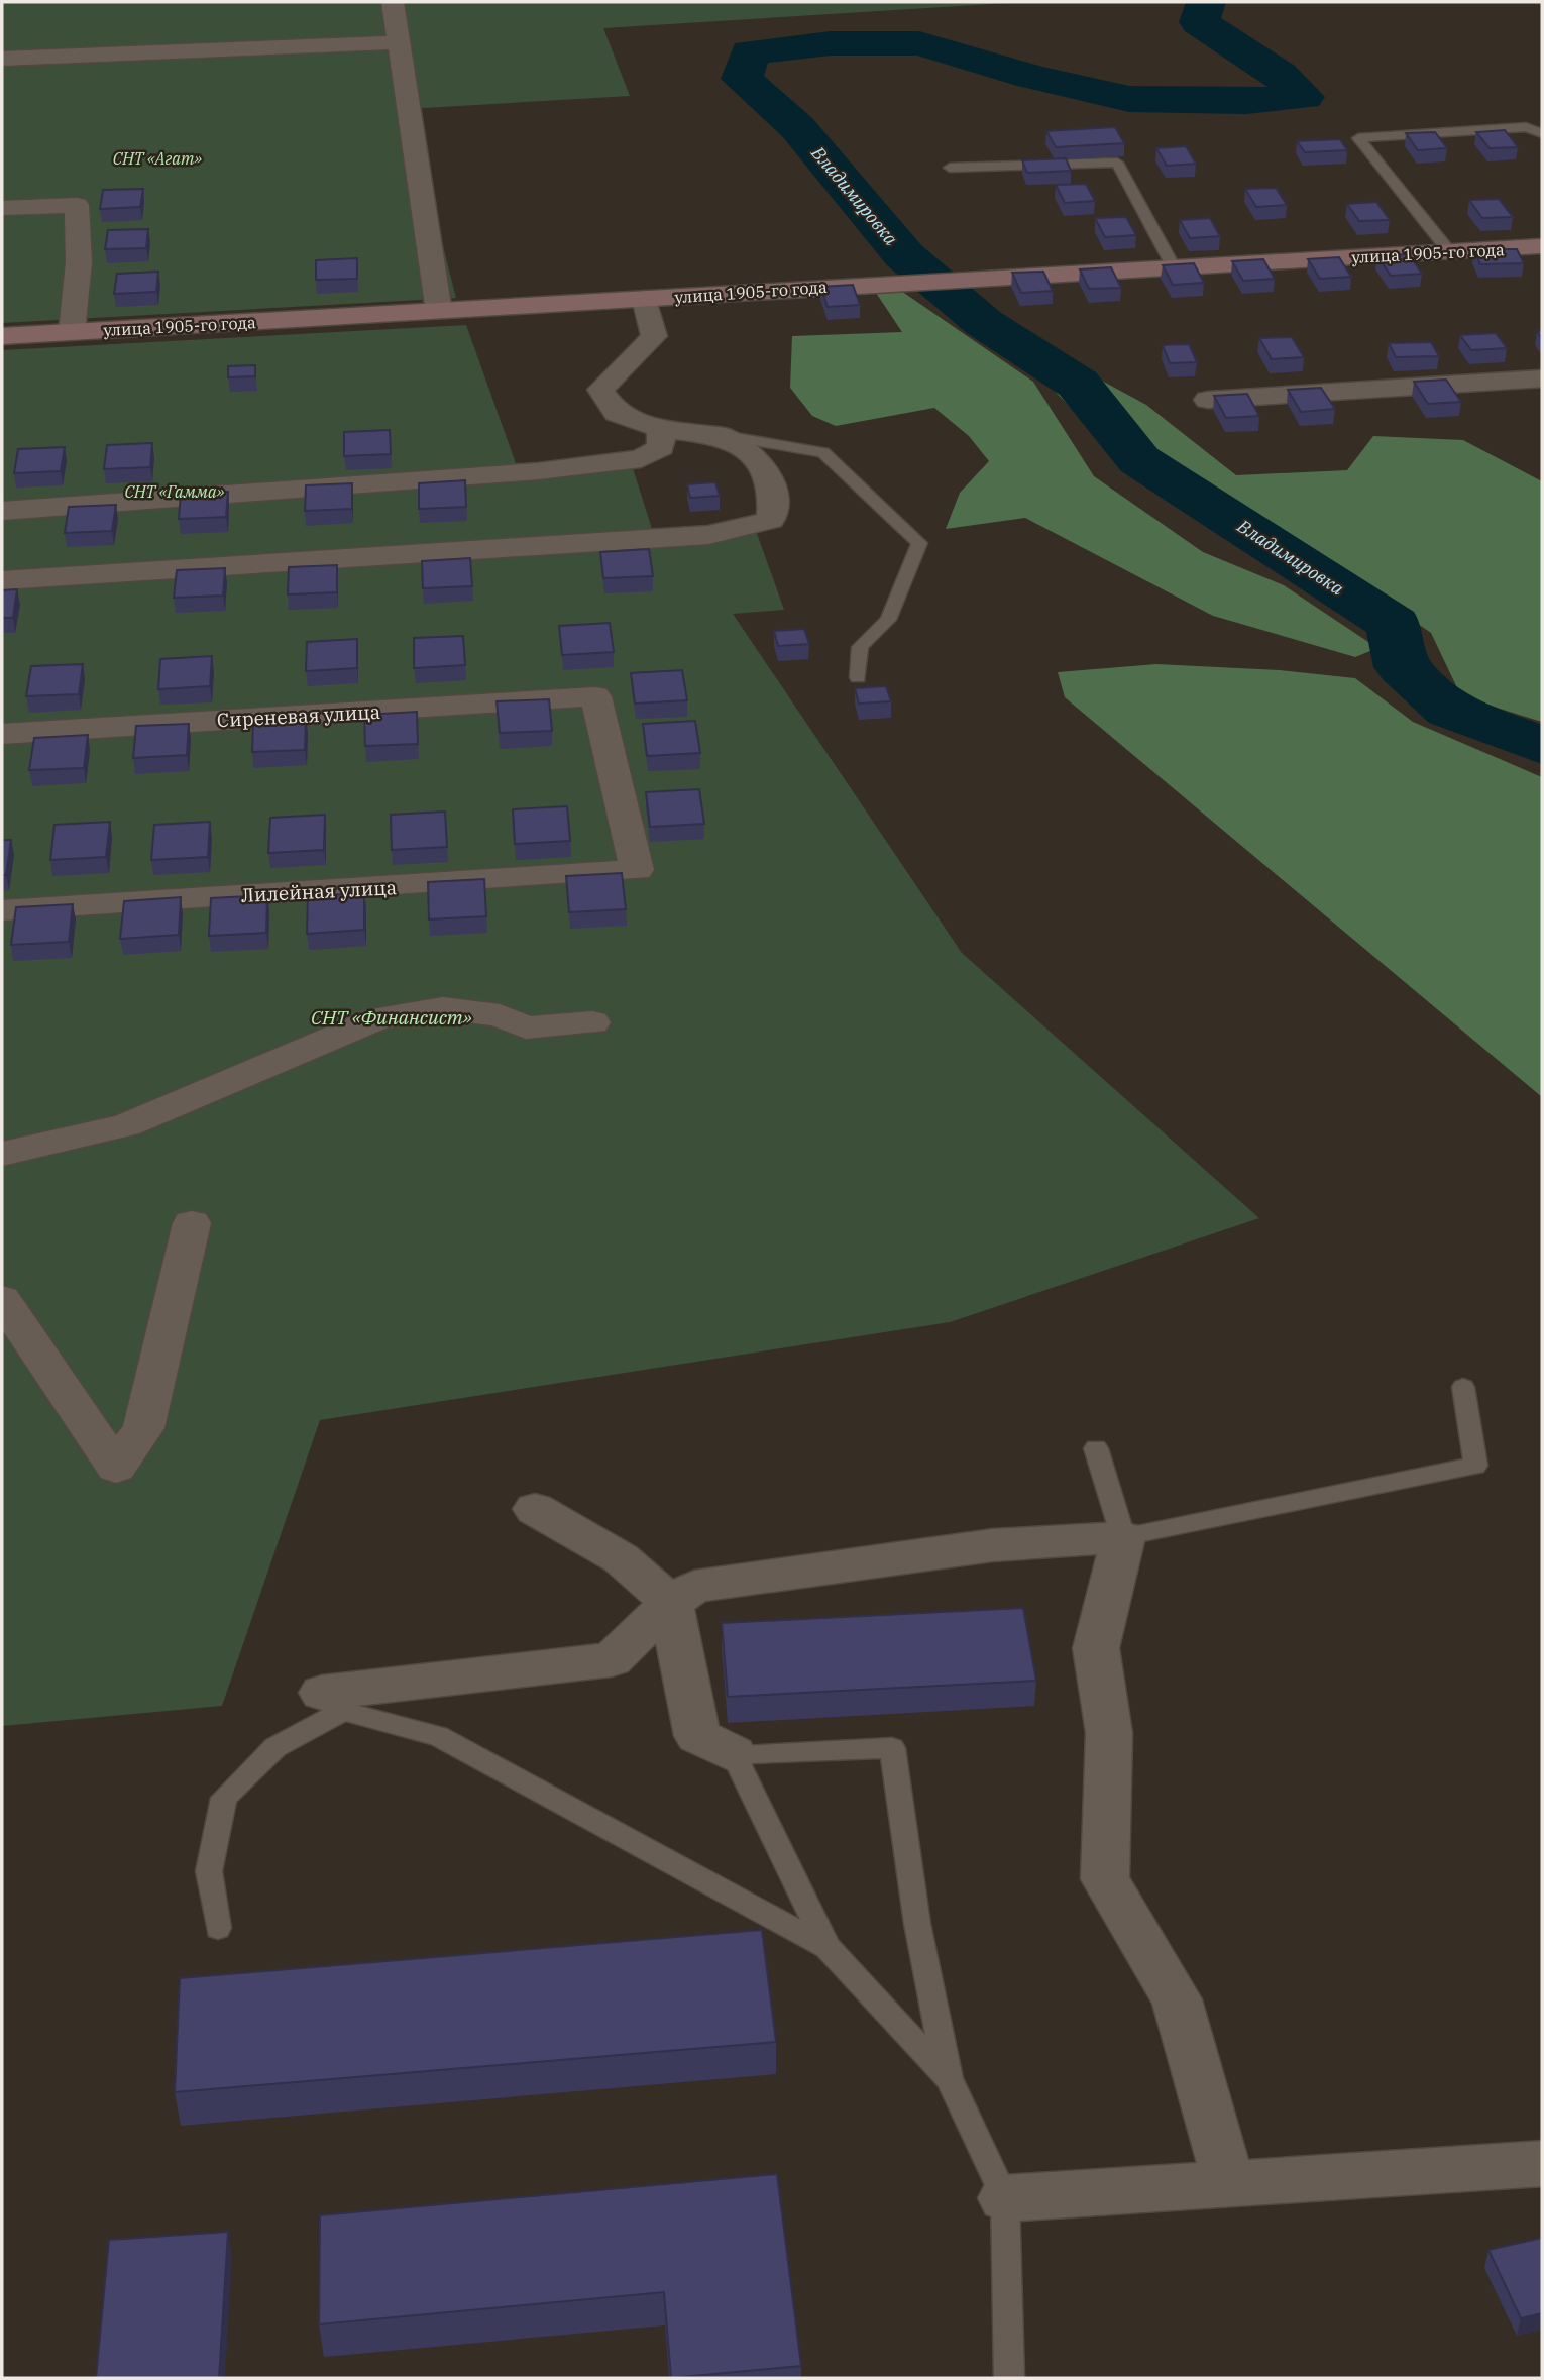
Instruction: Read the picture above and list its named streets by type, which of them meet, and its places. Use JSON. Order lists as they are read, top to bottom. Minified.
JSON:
{"streets":{"street":["улица 1905-го года","Сиреневая улица","Лилейная улица"]},"crossings":[["Сиреневая улица","Лилейная улица"]],"water":["Владимировка"],"parks":["СНТ «Агат»","СНТ «Гамма»","СНТ «Финансист»"]}
